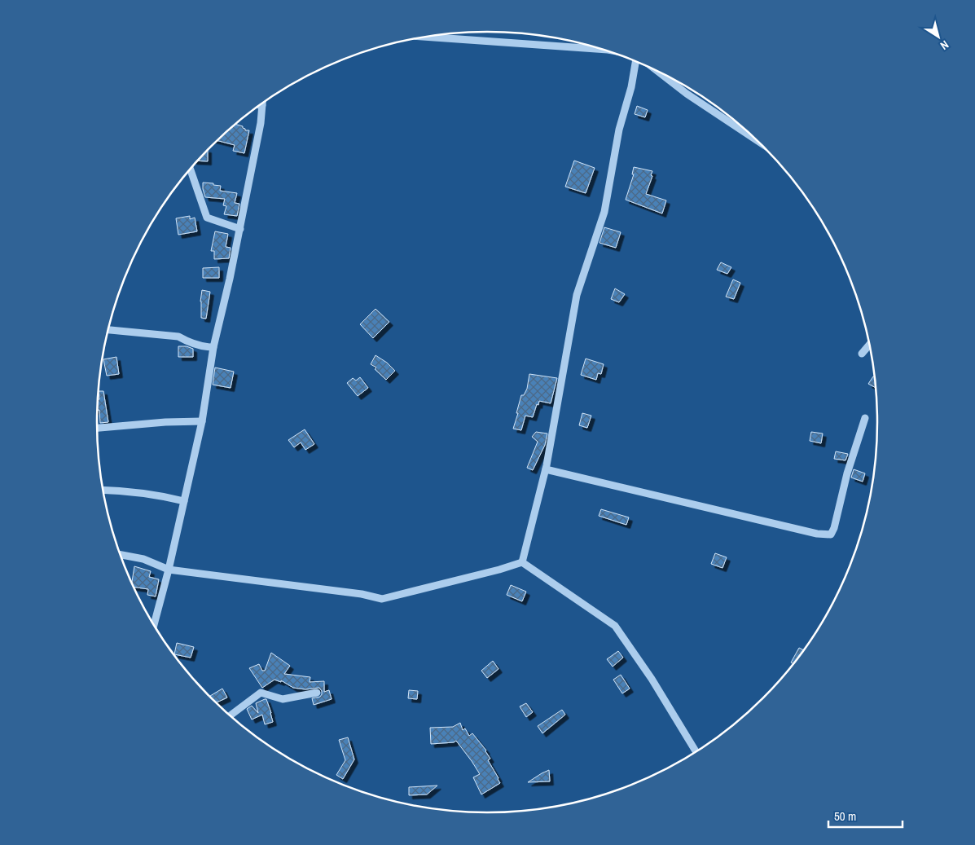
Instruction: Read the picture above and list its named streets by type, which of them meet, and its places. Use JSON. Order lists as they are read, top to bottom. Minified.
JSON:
{"scale_bar":"50 m","north":"bottom right"}
